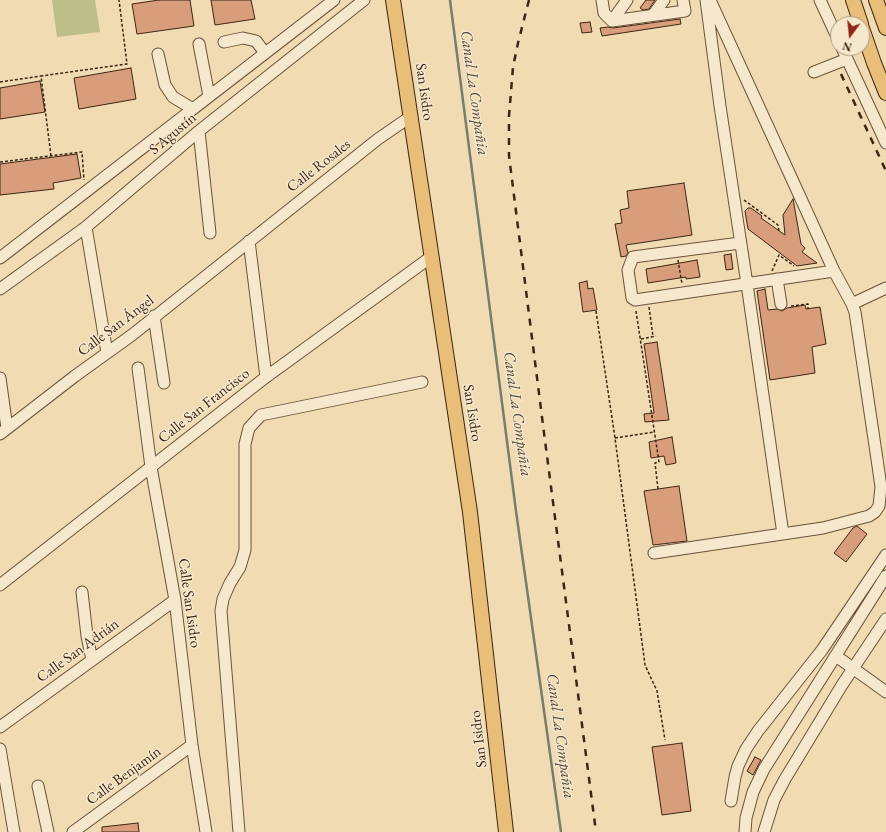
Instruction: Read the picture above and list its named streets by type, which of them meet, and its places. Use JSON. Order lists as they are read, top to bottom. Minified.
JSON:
{"streets":{"main road":["San Isidro"],"street":["S Agustín","Calle Rosales","Calle San Ángel","Calle San Francisco","Calle San Isidro","Calle San Adrián","Calle Benjamín"]},"crossings":[["San Isidro","Calle Rosales"],["San Isidro","Calle San Francisco"],["Calle Rosales","Calle San Ángel"],["Calle San Francisco","Calle San Isidro"],["Calle San Isidro","Calle San Adrián"],["Calle San Isidro","Calle Benjamín"]],"water":["Canal La Compañia"],"north":"bottom"}
